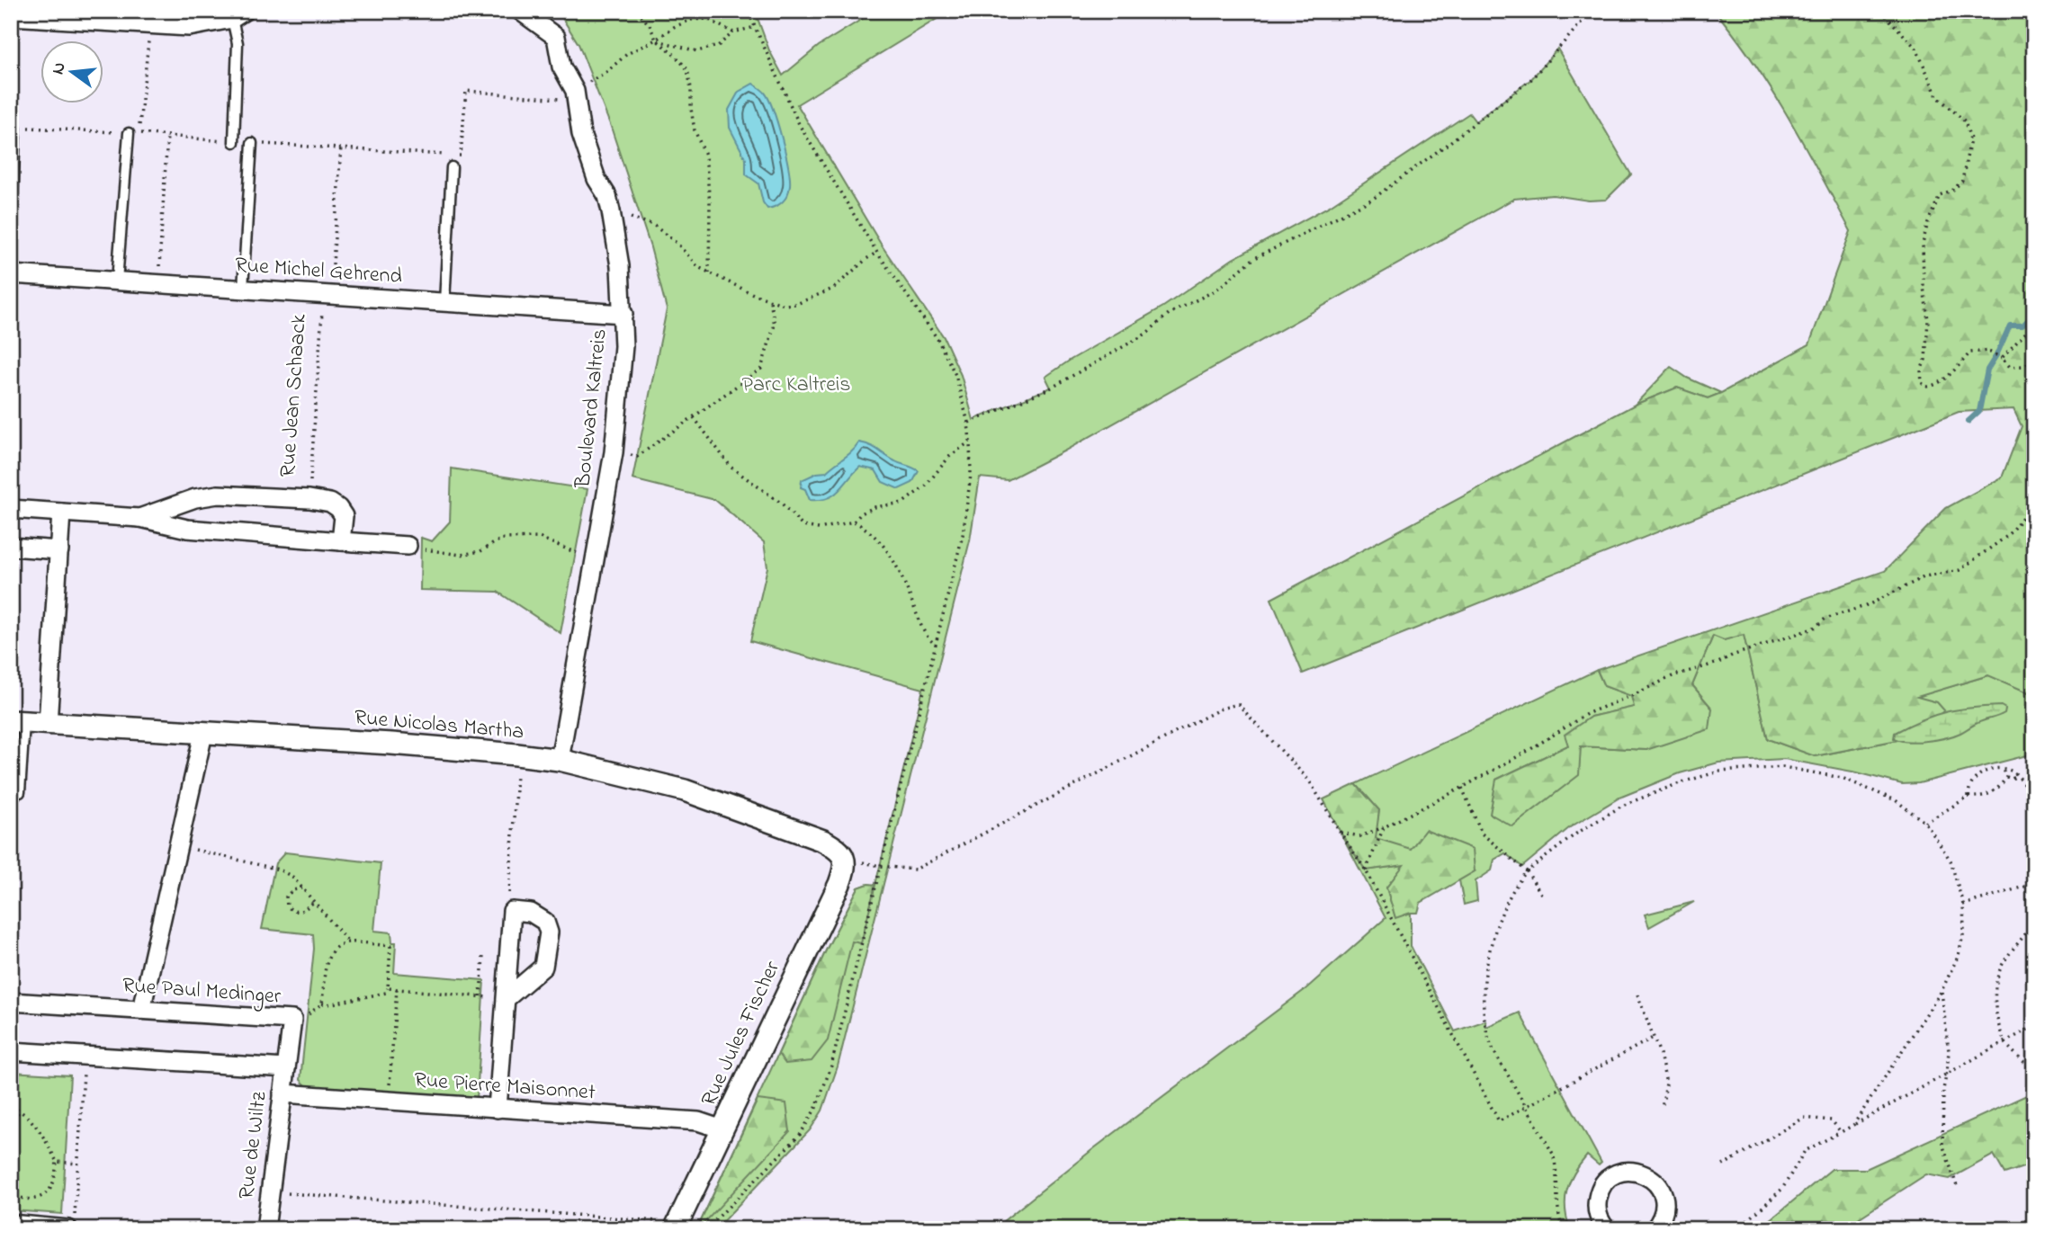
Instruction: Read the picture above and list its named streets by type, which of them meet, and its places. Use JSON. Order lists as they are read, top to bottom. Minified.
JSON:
{"streets":{"street":["Rue Michel Gehrend","Rue Jean Schaack","Boulevard Kaltreis","Rue Nicolas Martha","Rue Paul Medinger","Rue Jules Fischer","Rue Pierre Maisonnet","Rue de Wiltz"]},"crossings":[["Rue Michel Gehrend","Rue Jean Schaack"],["Rue Michel Gehrend","Boulevard Kaltreis"],["Boulevard Kaltreis","Rue Nicolas Martha"],["Rue Nicolas Martha","Rue Jules Fischer"],["Rue Paul Medinger","Rue de Wiltz"],["Rue Jules Fischer","Rue Pierre Maisonnet"],["Rue Pierre Maisonnet","Rue de Wiltz"]],"parks":["Parc Kaltreis"],"north":"left"}
